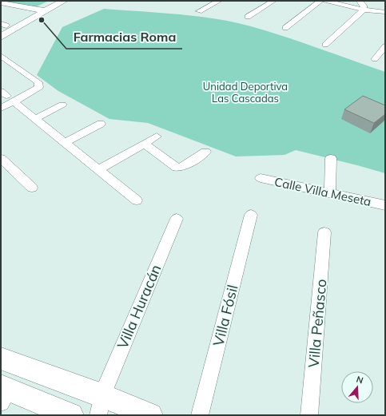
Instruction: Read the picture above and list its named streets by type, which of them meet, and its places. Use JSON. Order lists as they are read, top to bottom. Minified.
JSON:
{"streets":{"street":["Calle Villa Meseta","Villa Huracán","Villa Fósil","Villa Peñasco"]},"parks":["Unidad Deportiva Las Cascadas"],"places":["Farmacias Roma"],"north":"top"}
